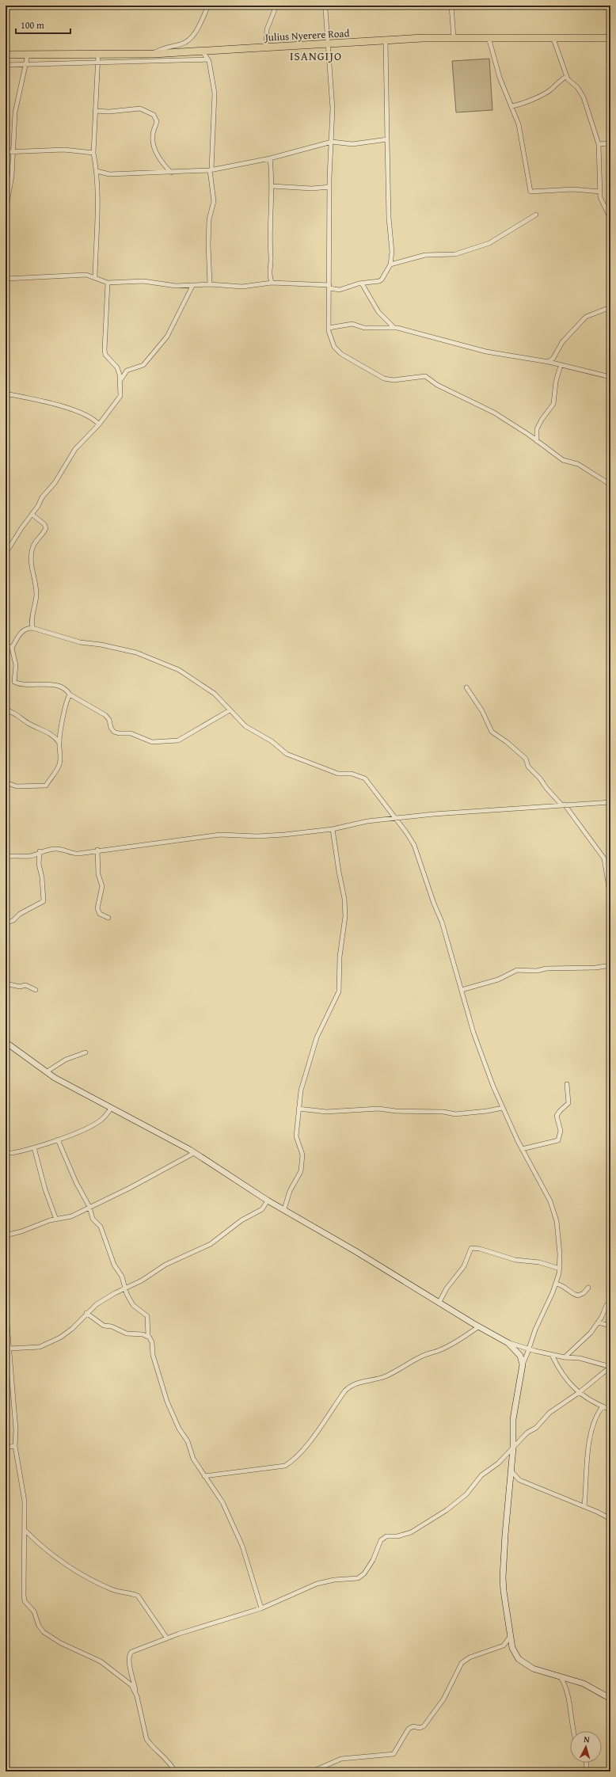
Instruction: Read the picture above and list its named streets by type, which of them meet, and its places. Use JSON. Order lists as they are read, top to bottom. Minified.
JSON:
{"streets":{"highway":["Julius Nyerere Road"]},"districts":["ISANGIJO"],"scale_bar":"100 m","north":"top"}
